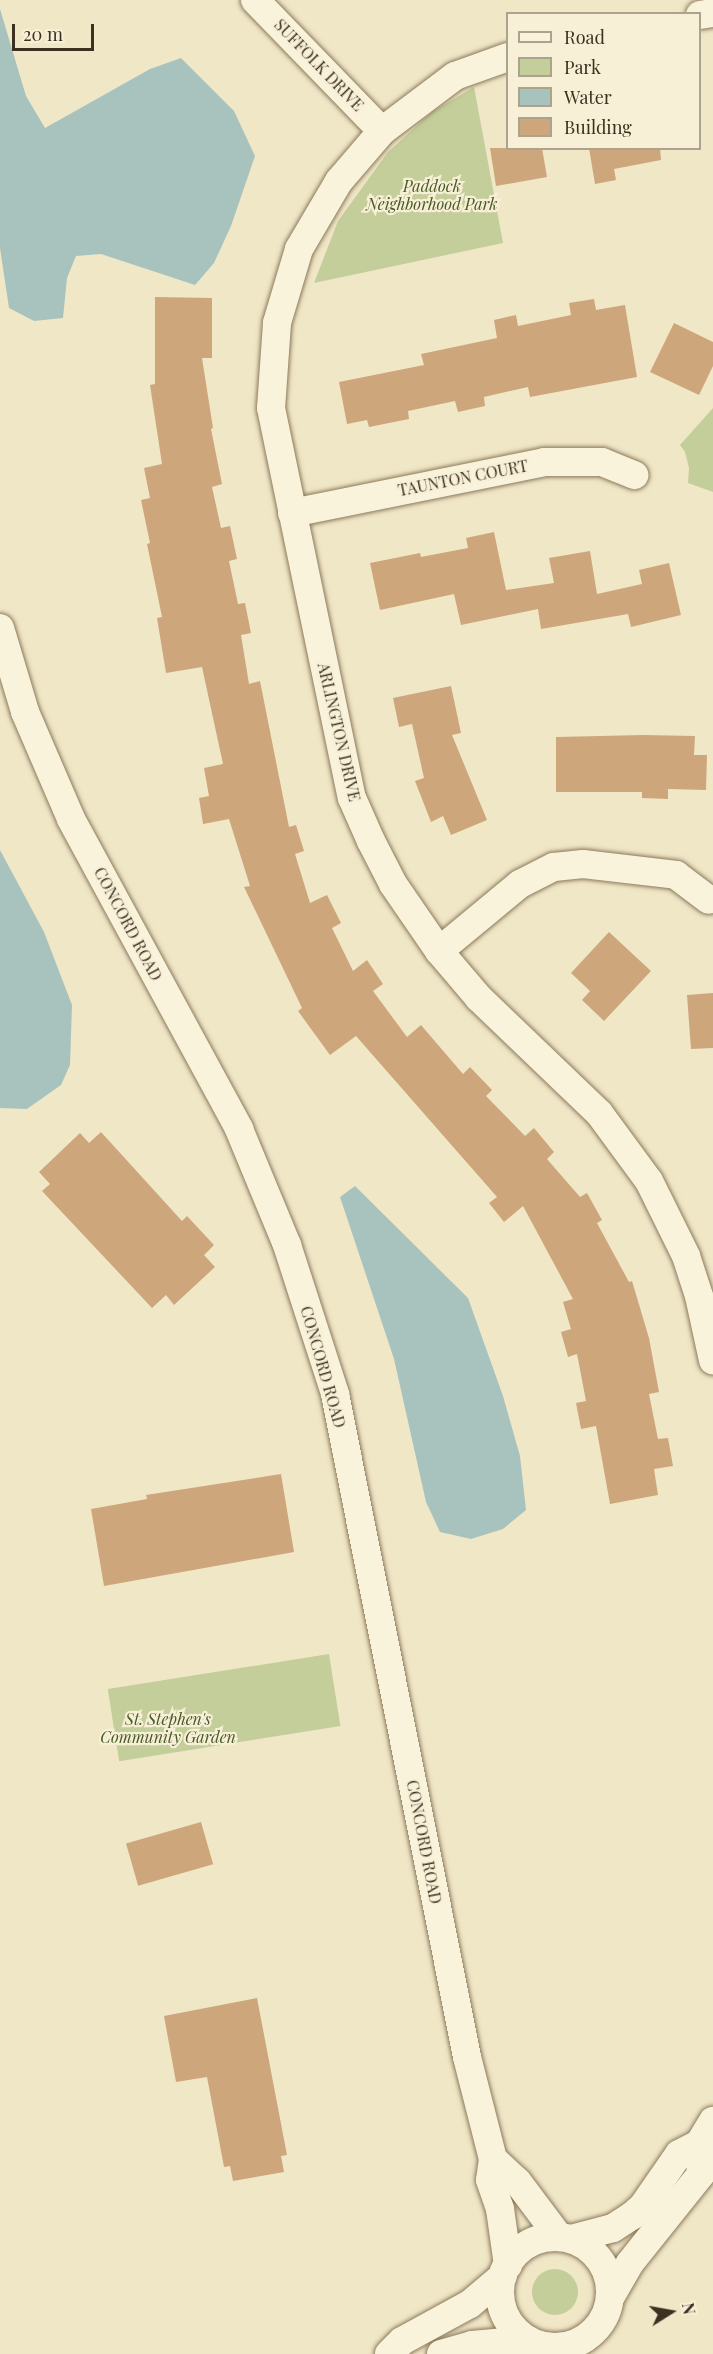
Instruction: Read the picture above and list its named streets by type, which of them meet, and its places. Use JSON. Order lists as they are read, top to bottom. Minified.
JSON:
{"streets":{"street":["SUFFOLK DRIVE","TAUNTON COURT","ARLINGTON DRIVE","CONCORD ROAD"]},"crossings":[["SUFFOLK DRIVE","ARLINGTON DRIVE"],["TAUNTON COURT","ARLINGTON DRIVE"]],"parks":["Paddock Neighborhood Park","St. Stephen's Community Garden"],"legend":["Road","Park","Water","Building"],"scale_bar":"20 m","north":"right"}
